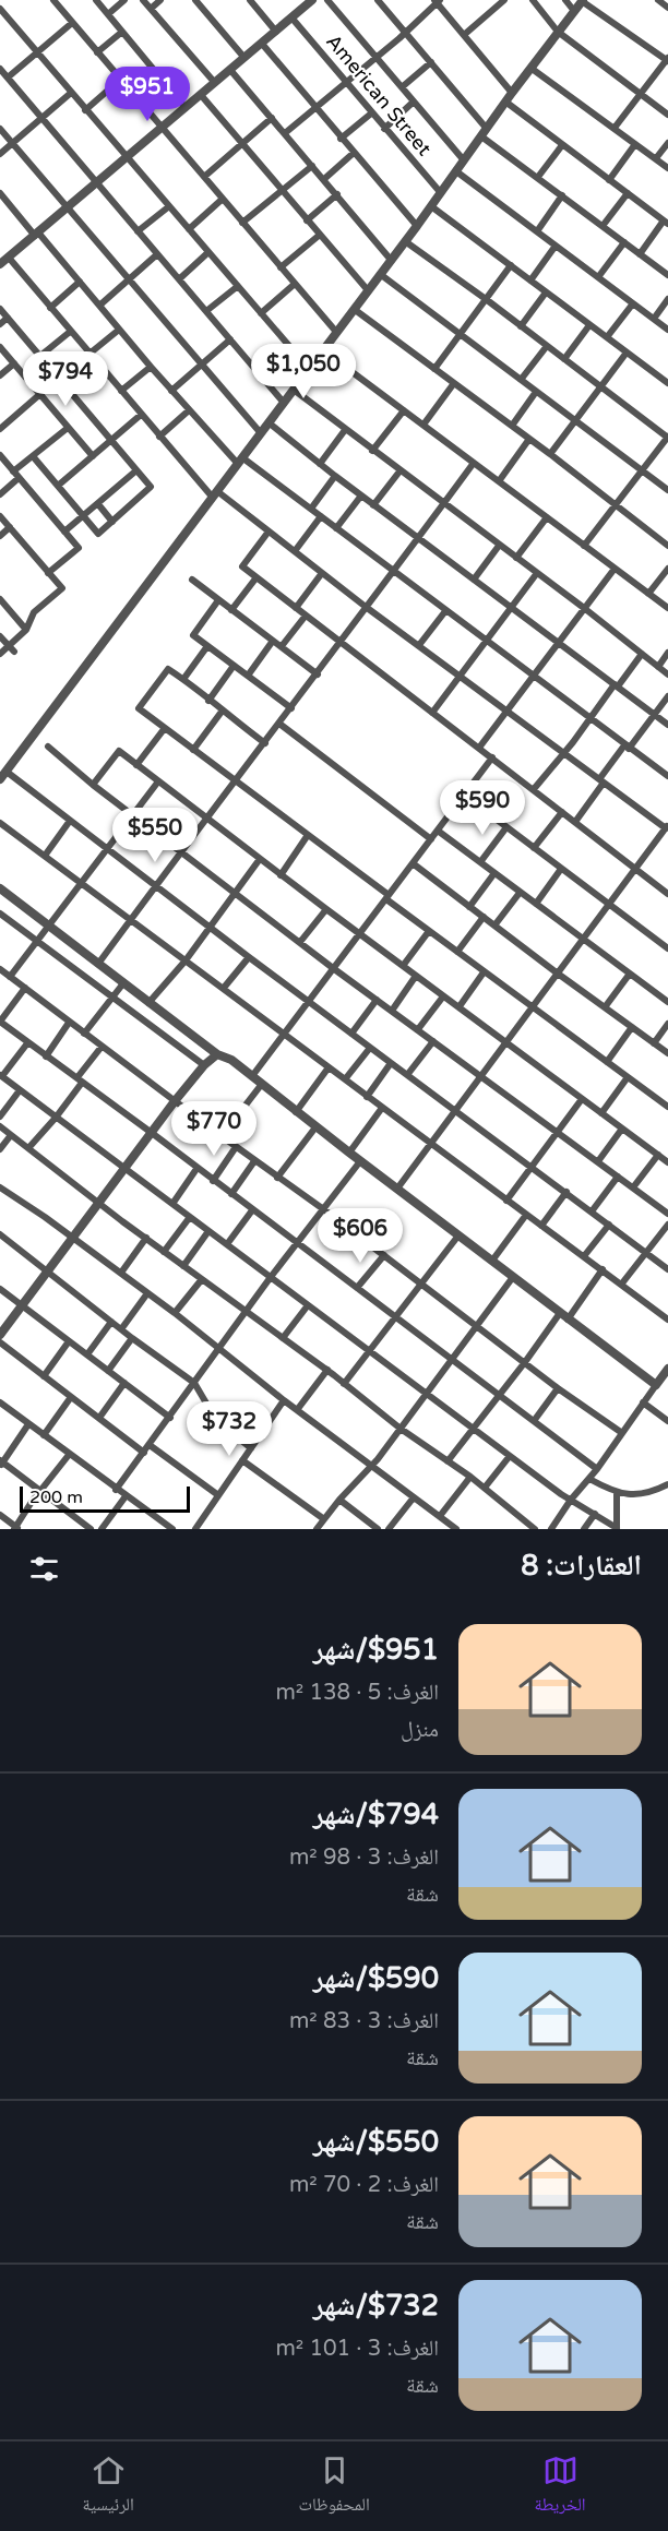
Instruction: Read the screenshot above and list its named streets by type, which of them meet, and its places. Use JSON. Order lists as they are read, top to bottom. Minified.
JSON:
{"streets":{"street":["American Street"]},"scale_bar":"200 m","page":{"price":["$951","$1,050","$794","$590","$550","$770","$606","$732"],"scale":"200 m","heading":"العقارات: 8","list":[{"name":"$951/شهر","note":"الغرف: 5 · 138 m² · منزل"},{"name":"$794/شهر","note":"الغرف: 3 · 98 m² · شقة"},{"name":"$590/شهر","note":"الغرف: 3 · 83 m² · شقة"},{"name":"$550/شهر","note":"الغرف: 2 · 70 m² · شقة"},{"name":"$732/شهر","note":"الغرف: 3 · 101 m² · شقة"}],"tabs":["الخريطة","المحفوظات","الرئيسية"]}}
